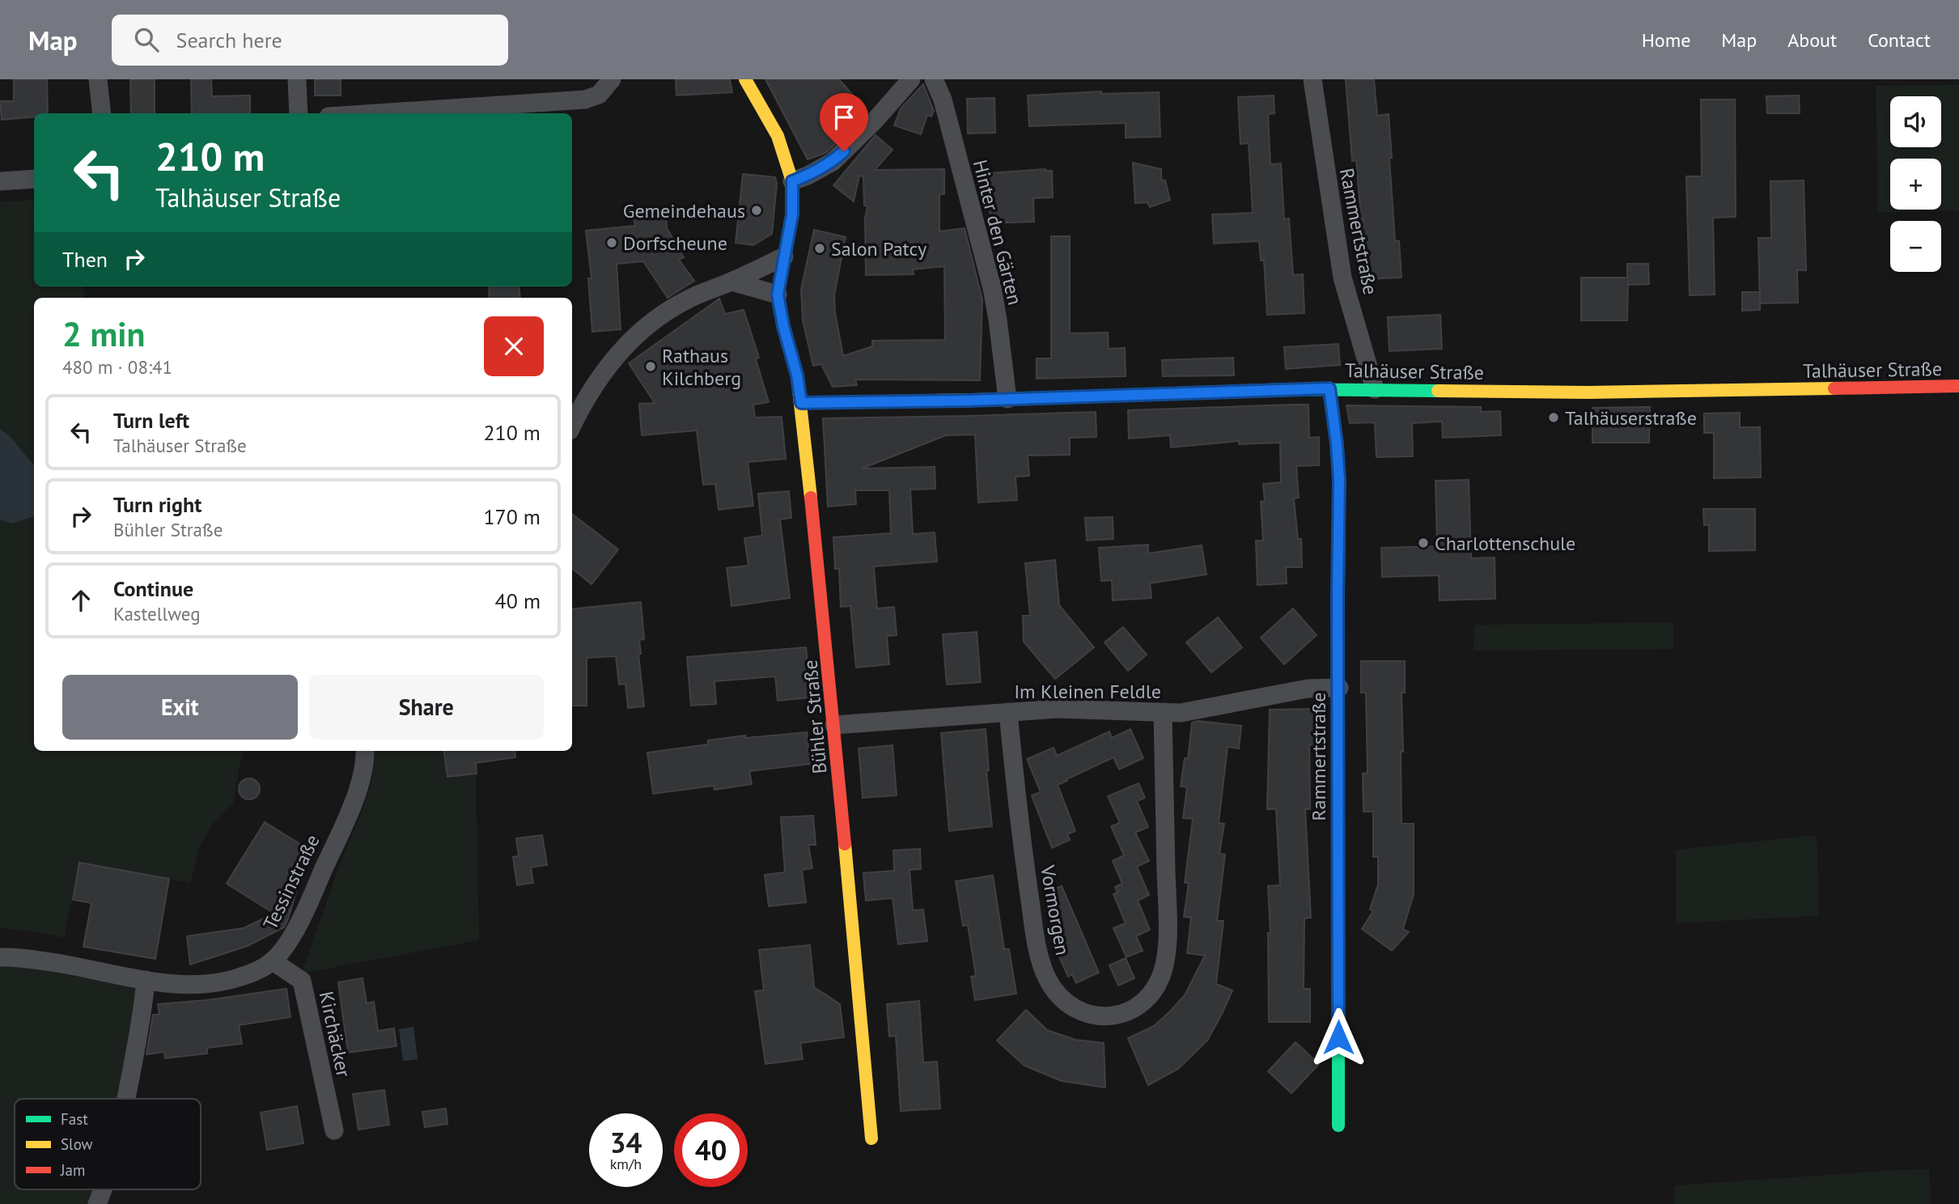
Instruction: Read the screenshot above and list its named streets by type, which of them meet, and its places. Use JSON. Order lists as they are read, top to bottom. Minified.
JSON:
{"streets":{"street":["Rammertstraße","Hinter den Gärten","Talhäuser Straße","Im Kleinen Feldle","Bühler Straße","Tessinstraße","Vormorgen","Kirchäcker"]},"crossings":[["Rammertstraße","Talhäuser Straße"],["Rammertstraße","Im Kleinen Feldle"],["Hinter den Gärten","Talhäuser Straße"],["Talhäuser Straße","Bühler Straße"],["Im Kleinen Feldle","Bühler Straße"],["Im Kleinen Feldle","Vormorgen"],["Tessinstraße","Kirchäcker"]],"places":["Gemeindehaus","Dorfscheune","Salon Patcy","Rathaus Kilchberg","Talhäuserstraße","Charlottenschule"],"legend":["Fast","Slow","Jam"],"page":{"header":"Map","search":"Search here","nav":["Home","Map","About","Contact"],"map_buttons":["+","−"],"turn":["210 m","Talhäuser Straße"],"then":"Then","heading":["2 min","480 m · 08:41"],"list":[{"name":"Turn left","note":"Talhäuser Straße","value":"210 m"},{"name":"Turn right","note":"Bühler Straße","value":"170 m"},{"name":"Continue","note":"Kastellweg","value":"40 m"}],"buttons":["Exit","Share"],"speed":"34 km/h","limit":"40"}}
